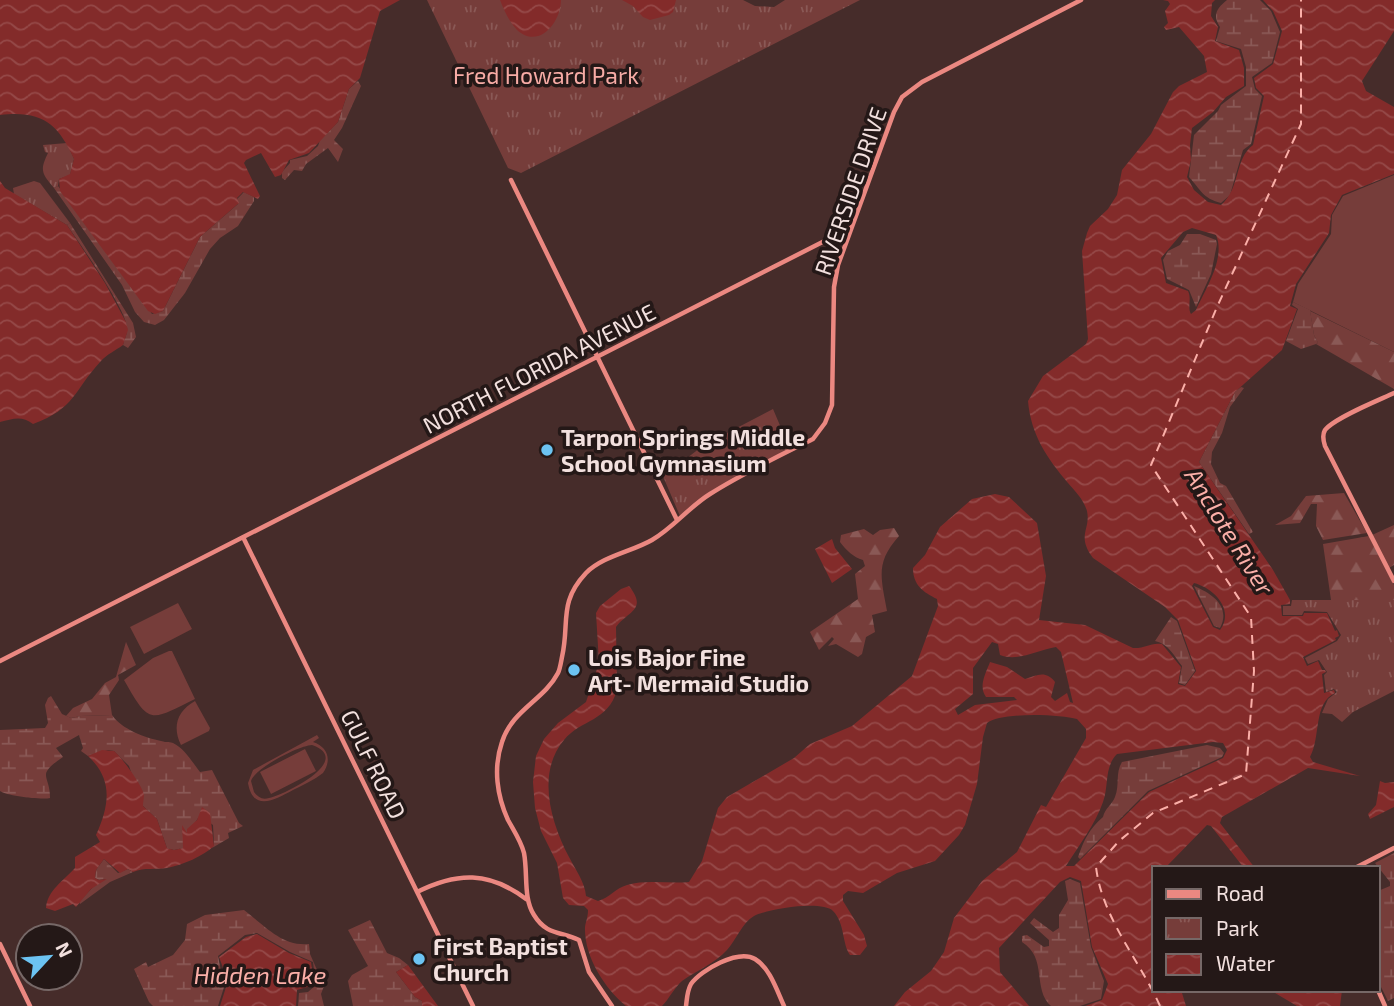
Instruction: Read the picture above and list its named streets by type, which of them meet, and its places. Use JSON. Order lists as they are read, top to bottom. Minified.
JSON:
{"streets":{"street":["RIVERSIDE DRIVE","NORTH FLORIDA AVENUE","GULF ROAD"]},"crossings":[["RIVERSIDE DRIVE","NORTH FLORIDA AVENUE"],["NORTH FLORIDA AVENUE","GULF ROAD"]],"water":["Anclote River","Hidden Lake"],"parks":["Fred Howard Park"],"places":["Tarpon Springs Middle School Gymnasium","Lois Bajor Fine Art- Mermaid Studio","First Baptist Church"],"legend":["Road","Park","Water"],"north":"top right"}
